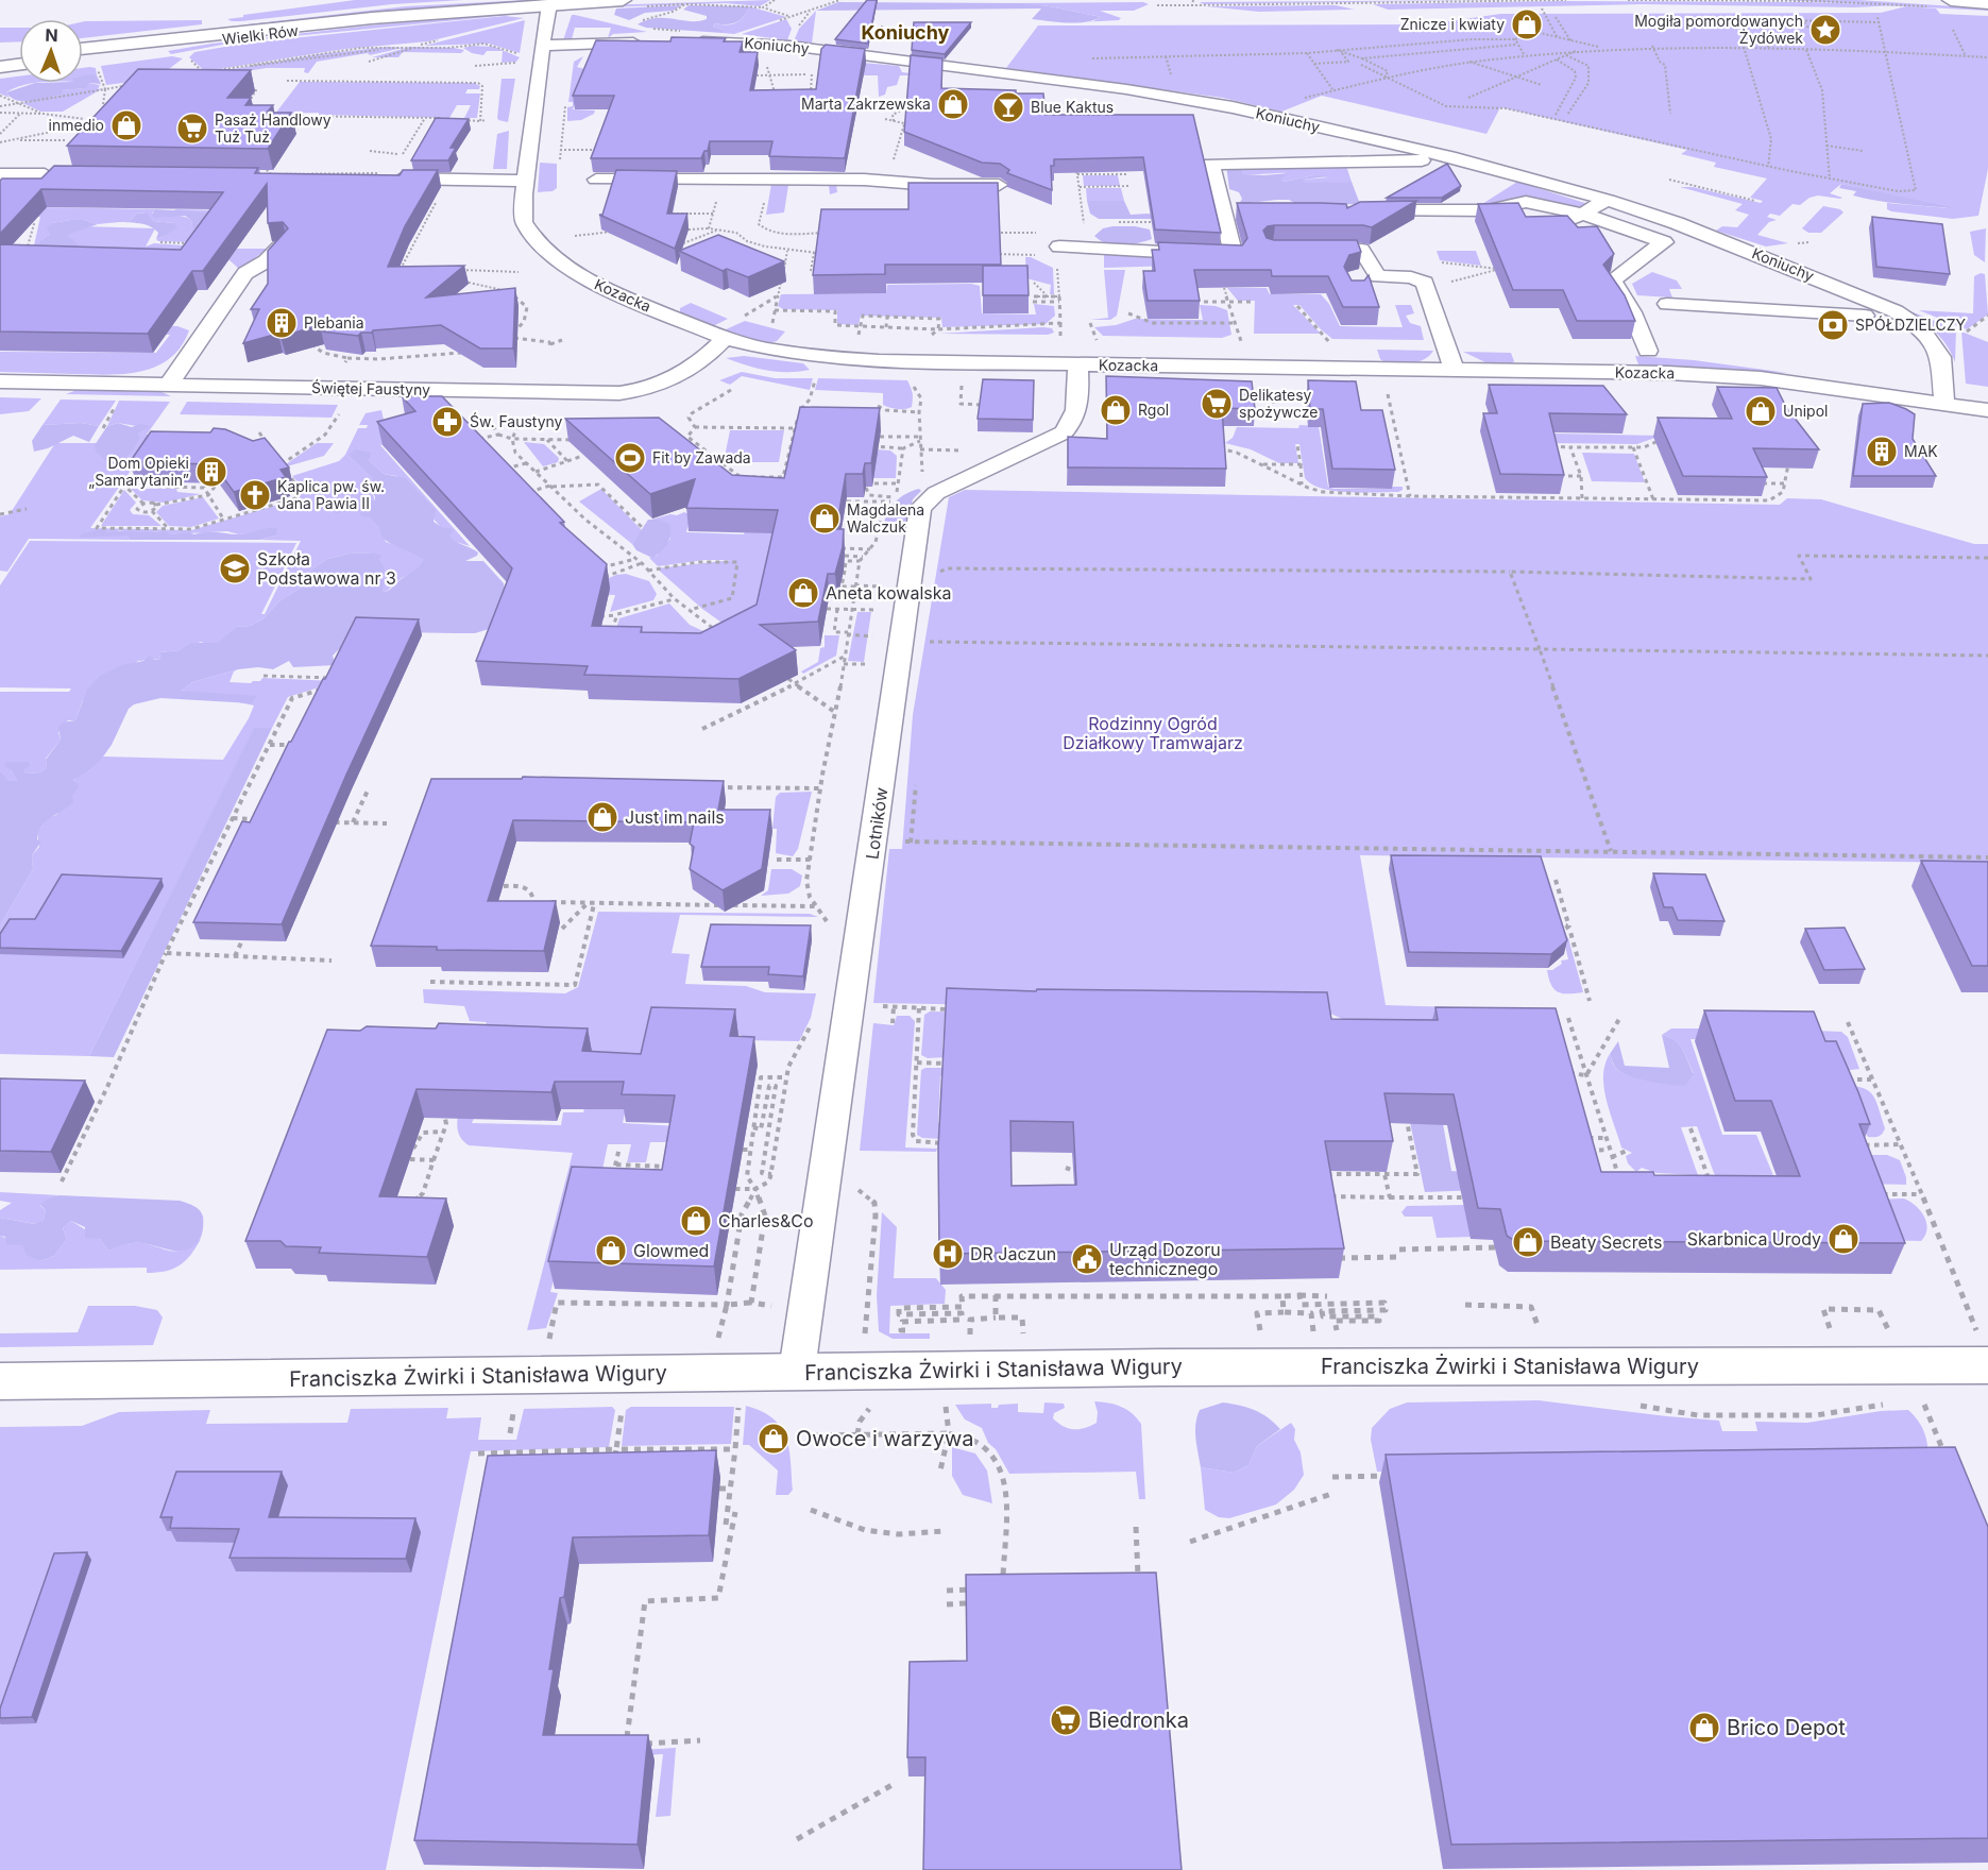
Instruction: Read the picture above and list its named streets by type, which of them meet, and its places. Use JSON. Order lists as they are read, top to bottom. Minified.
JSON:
{"streets":{"street":["Wielki Rów","Koniuchy","Kozacka","Świętej Faustyny","Lotników","Franciszka Żwirki i Stanisława Wigury"]},"crossings":[["Wielki Rów","Kozacka"],["Koniuchy","Kozacka"],["Kozacka","Świętej Faustyny"],["Kozacka","Lotników"],["Lotników","Franciszka Żwirki i Stanisława Wigury"]],"districts":["Koniuchy"],"parks":["Rodzinny Ogród Działkowy Tramwajarz"],"places":{"shop":["Znicze i kwiaty","Marta Zakrzewska","inmedio","Rgol","Unipol","Magdalena Walczuk","Aneta kowalska","Just im nails","Charles&Co","Skarbnica Urody","Beaty Secrets","Glowmed","Owoce i warzywa","Brico Depot"],"place":["Mogiła pomordowanych Żydówek"],"bar":["Blue Kaktus"],"supermarket":["Pasaż Handlowy Tuż Tuż","Delikatesy spożywcze","Biedronka"],"building":["Plebania","MAK","Dom Opieki „Samarytanin”"],"bank":["SPÓŁDZIELCZY"],"pharmacy":["Św. Faustyny"],"sports":["Fit by Zawada"],"church":["Kaplica pw. św. Jana Pawia II"],"school or university":["Szkoła Podstawowa nr 3"],"hospital":["DR Jaczun"],"public building":["Urząd Dozoru technicznego"]},"north":"top"}
